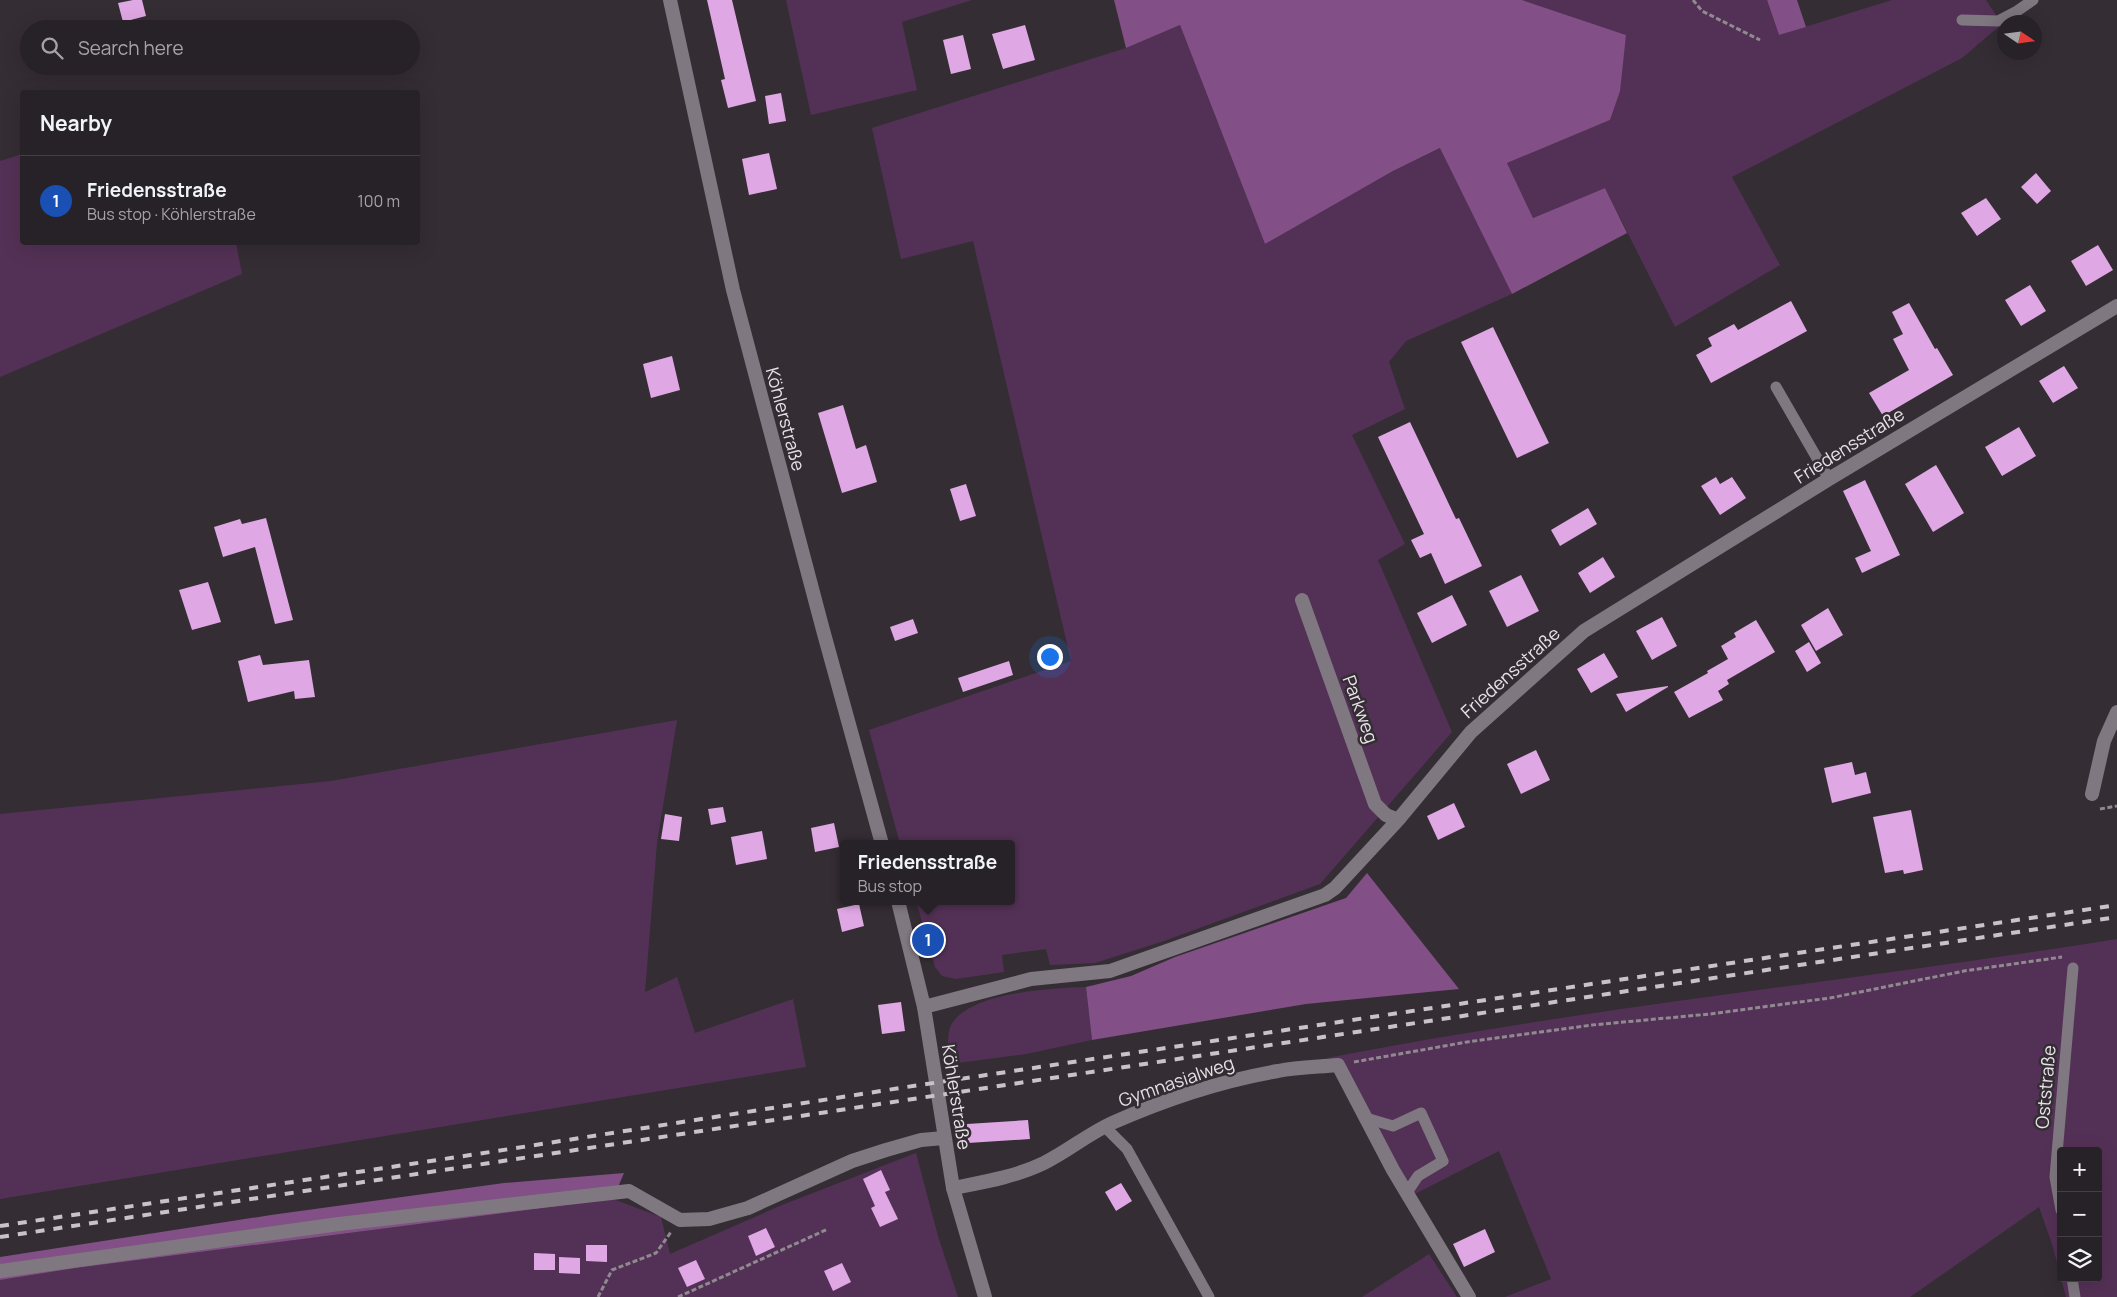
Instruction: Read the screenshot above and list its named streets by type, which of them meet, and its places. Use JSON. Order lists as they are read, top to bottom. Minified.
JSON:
{"streets":{"street":["Köhlerstraße","Friedensstraße","Parkweg","Gymnasialweg"],"lane":["Oststraße"]},"crossings":[["Köhlerstraße","Friedensstraße"],["Köhlerstraße","Gymnasialweg"],["Friedensstraße","Parkweg"]],"north":"right","page":{"search":"Search here","heading":"Nearby","list":[{"mark":"1","name":"Friedensstraße","note":"Bus stop · Köhlerstraße","value":"100 m"}],"popup":["Friedensstraße","Bus stop"],"pins":"1","map_buttons":["+","−"]}}
